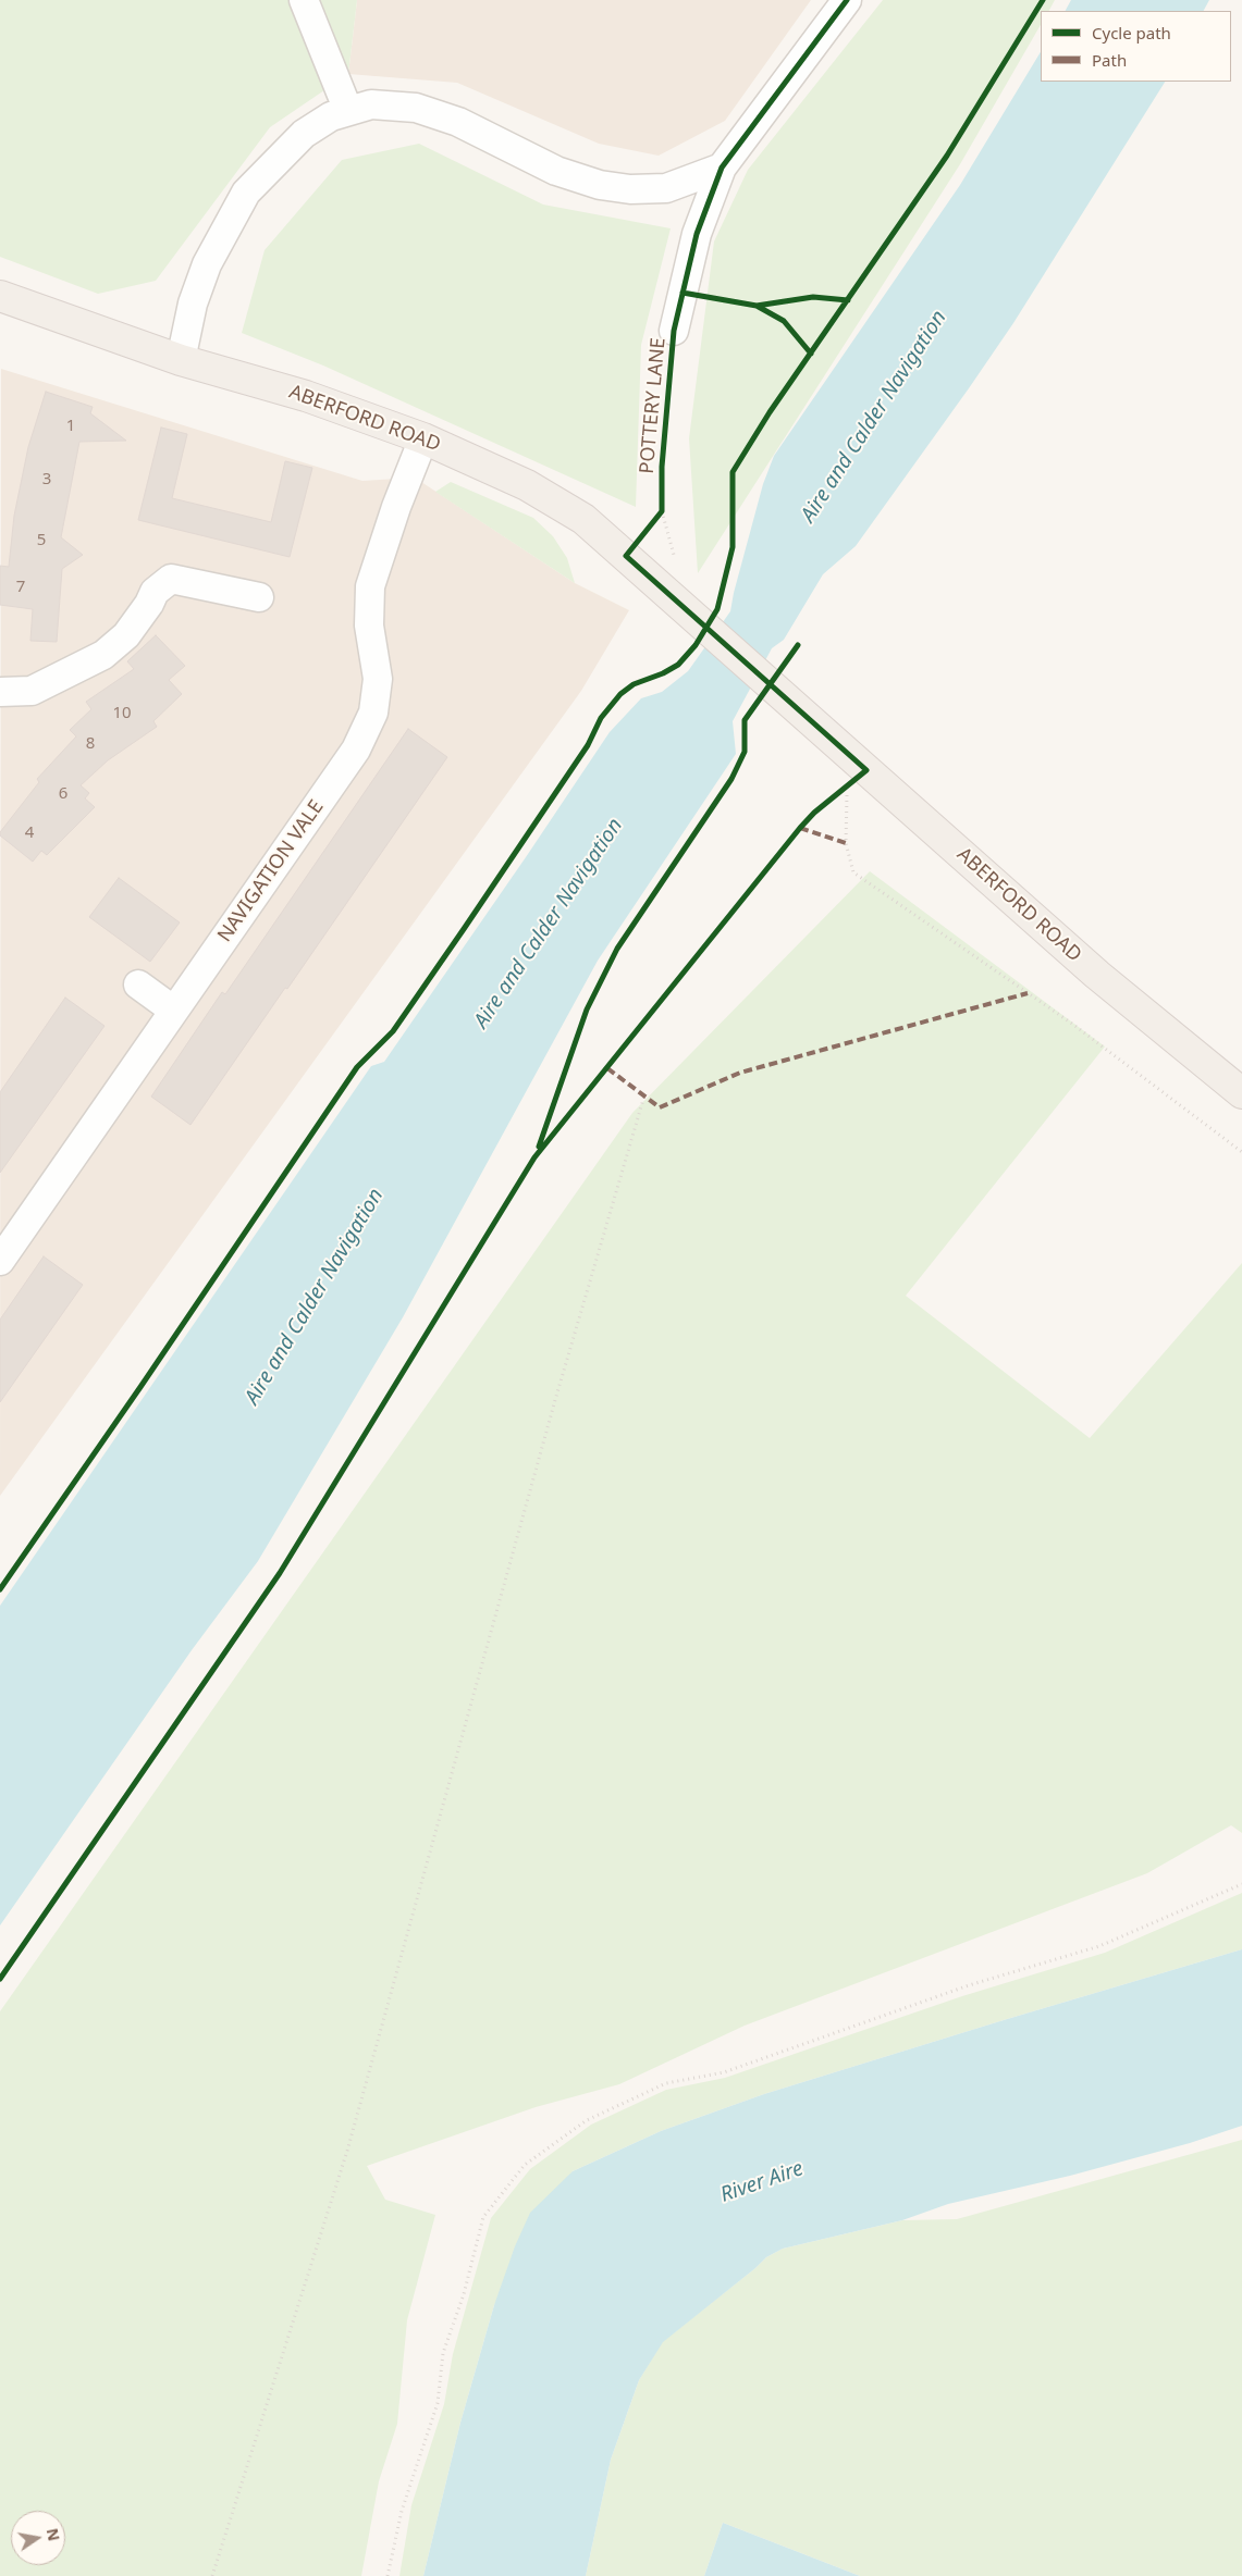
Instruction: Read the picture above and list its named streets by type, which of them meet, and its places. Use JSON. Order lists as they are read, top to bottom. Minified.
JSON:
{"streets":{"main road":["ABERFORD ROAD"],"street":["POTTERY LANE","NAVIGATION VALE"]},"crossings":[["ABERFORD ROAD","NAVIGATION VALE"]],"water":["Aire and Calder Navigation","River Aire"],"house_numbers":["1","3","5","7","10","8","6","4"],"legend":["Cycle path","Path"],"north":"right"}
